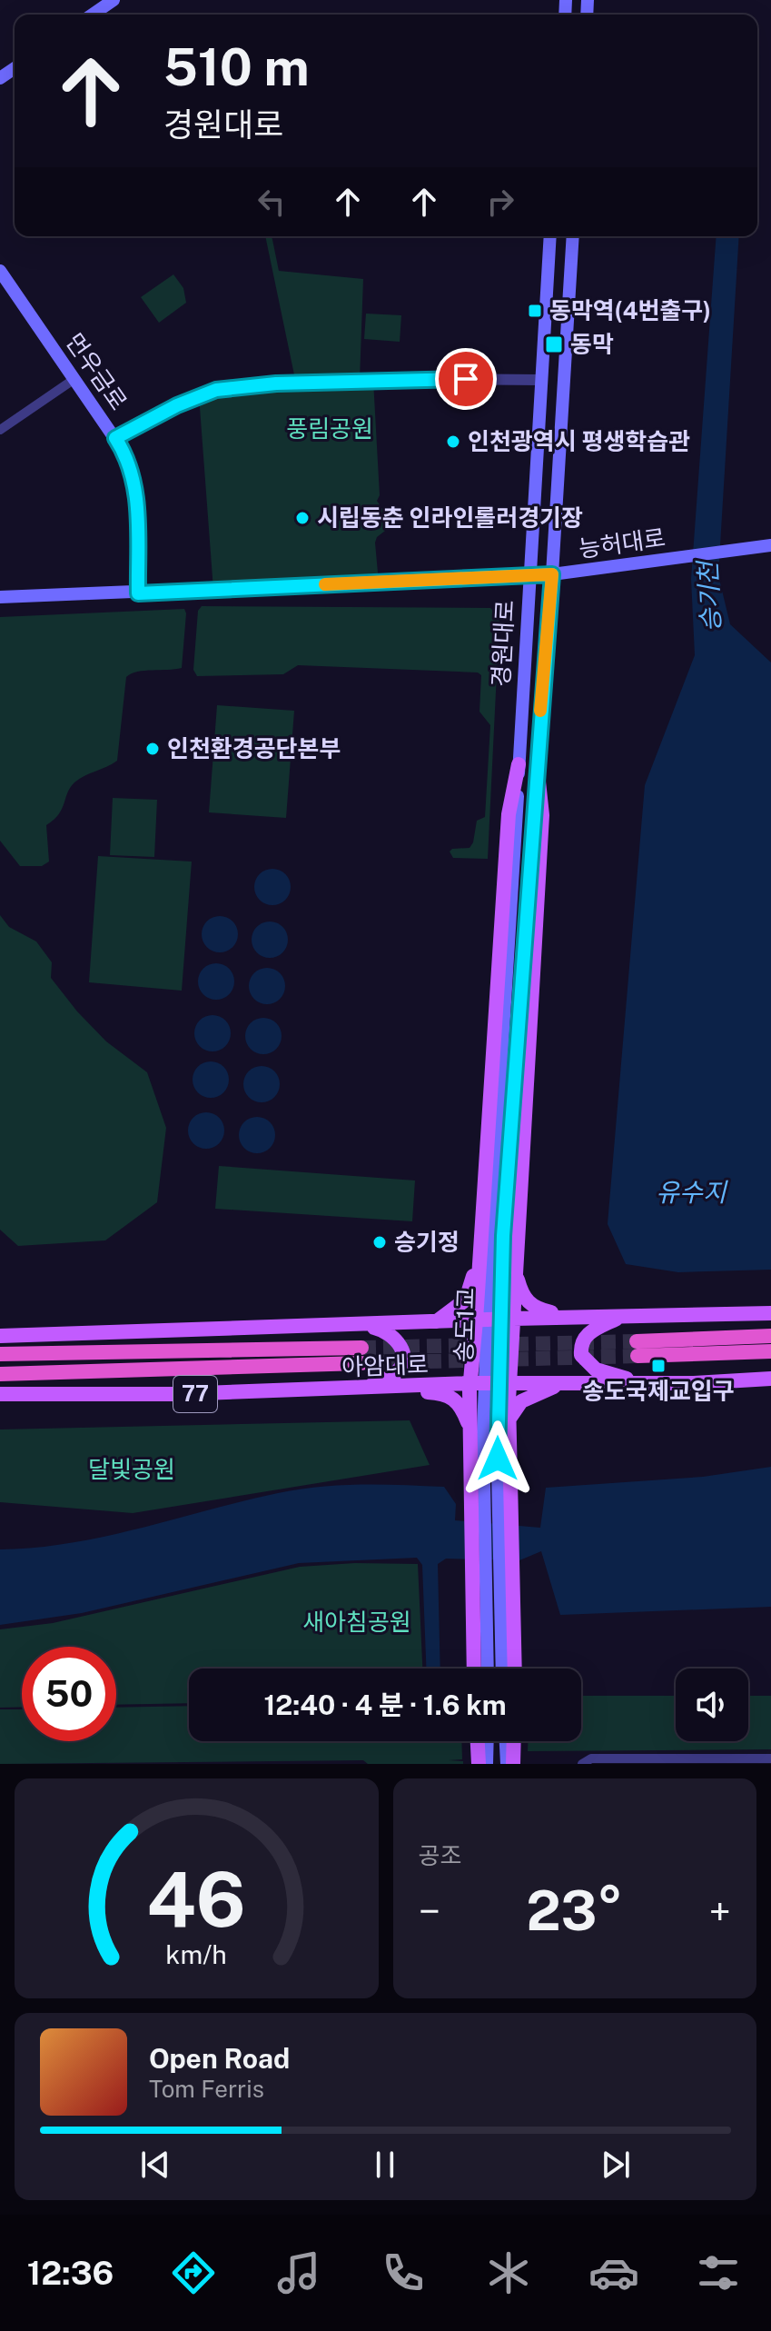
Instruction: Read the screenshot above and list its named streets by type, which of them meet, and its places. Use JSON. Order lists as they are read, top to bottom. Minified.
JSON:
{"streets":{"highway":["아암대로"],"main road":["먼우금로","능허대로","경원대로","송도1교","77"]},"crossings":[["먼우금로","능허대로"],["능허대로","경원대로"],["경원대로","송도1교"]],"water":["승기천","유수지"],"parks":["풍림공원","달빛공원","새아침공원"],"places":{"transit":["동막역(4번출구)","동막","송도국제교입구"],"other":["인천광역시 평생학습관","시립동춘 인라인롤러경기장","인천환경공단본부","승기정"]},"page":{"turn":["510 m","경원대로"],"limit":"50","trip":"12:40 · 4 분 · 1.6 km","tile":"공조","heat":["−","23°","+"],"song":["Open Road","Tom Ferris"],"tabs":"12:36","gauge":["46","km/h"]}}
